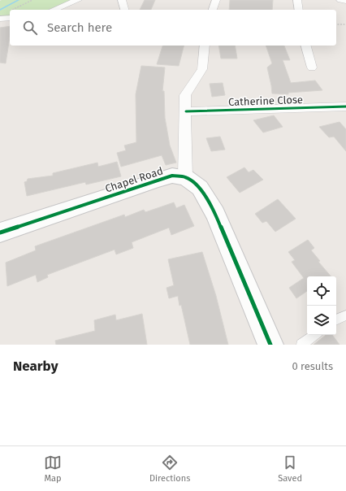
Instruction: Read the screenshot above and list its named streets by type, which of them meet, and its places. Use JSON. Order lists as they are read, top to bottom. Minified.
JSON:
{"streets":{"street":["Catherine Close","Chapel Road"]},"page":{"search":"Search here","heading":["Nearby","0 results"],"nav":["Map","Directions","Saved"]}}
